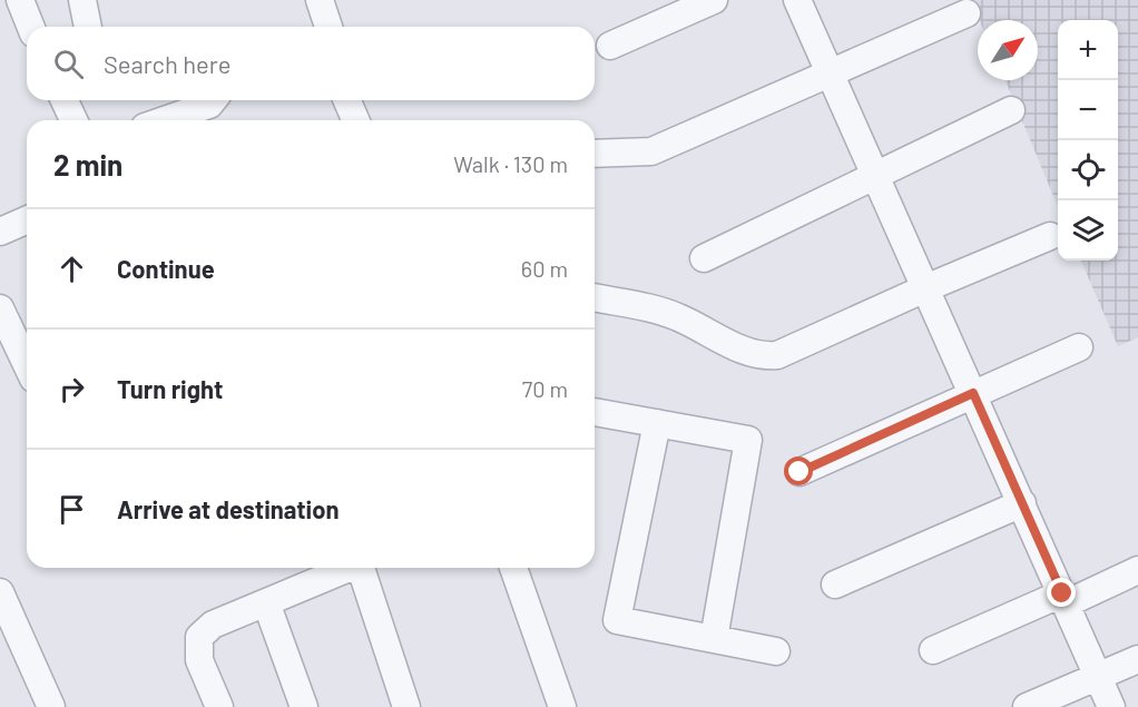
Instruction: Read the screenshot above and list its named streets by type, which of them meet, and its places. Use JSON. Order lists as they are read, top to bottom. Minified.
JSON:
{"north":"top right","page":{"map_buttons":["+","−"],"search":"Search here","heading":["2 min","Walk · 130 m"],"list":[["Continue","60 m"],["Turn right","70 m"],"Arrive at destination"]}}
